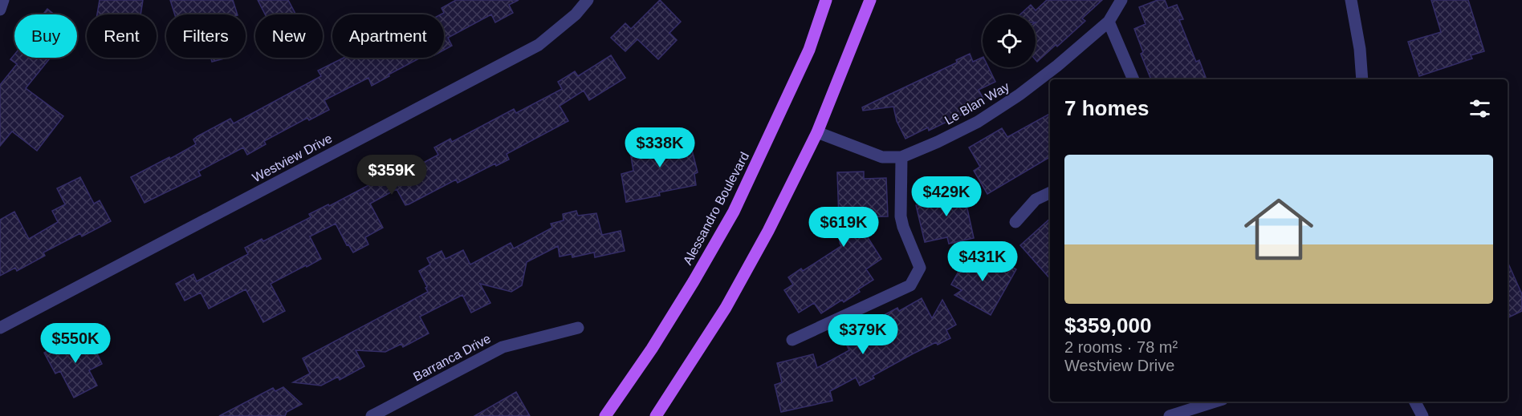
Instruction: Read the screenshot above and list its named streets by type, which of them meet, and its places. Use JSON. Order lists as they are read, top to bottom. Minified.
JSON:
{"streets":{"main road":["Alessandro Boulevard"],"street":["Le Blan Way","Westview Drive","Barranca Drive"]},"page":{"chip":["Buy","Rent","Filters","New","Apartment"],"heading":"7 homes","price":["$338K","$359K","$429K","$619K","$431K","$379K","$550K"],"list":[{"name":"$359,000","note":"2 rooms · 78 m² · Westview Drive"}]}}
